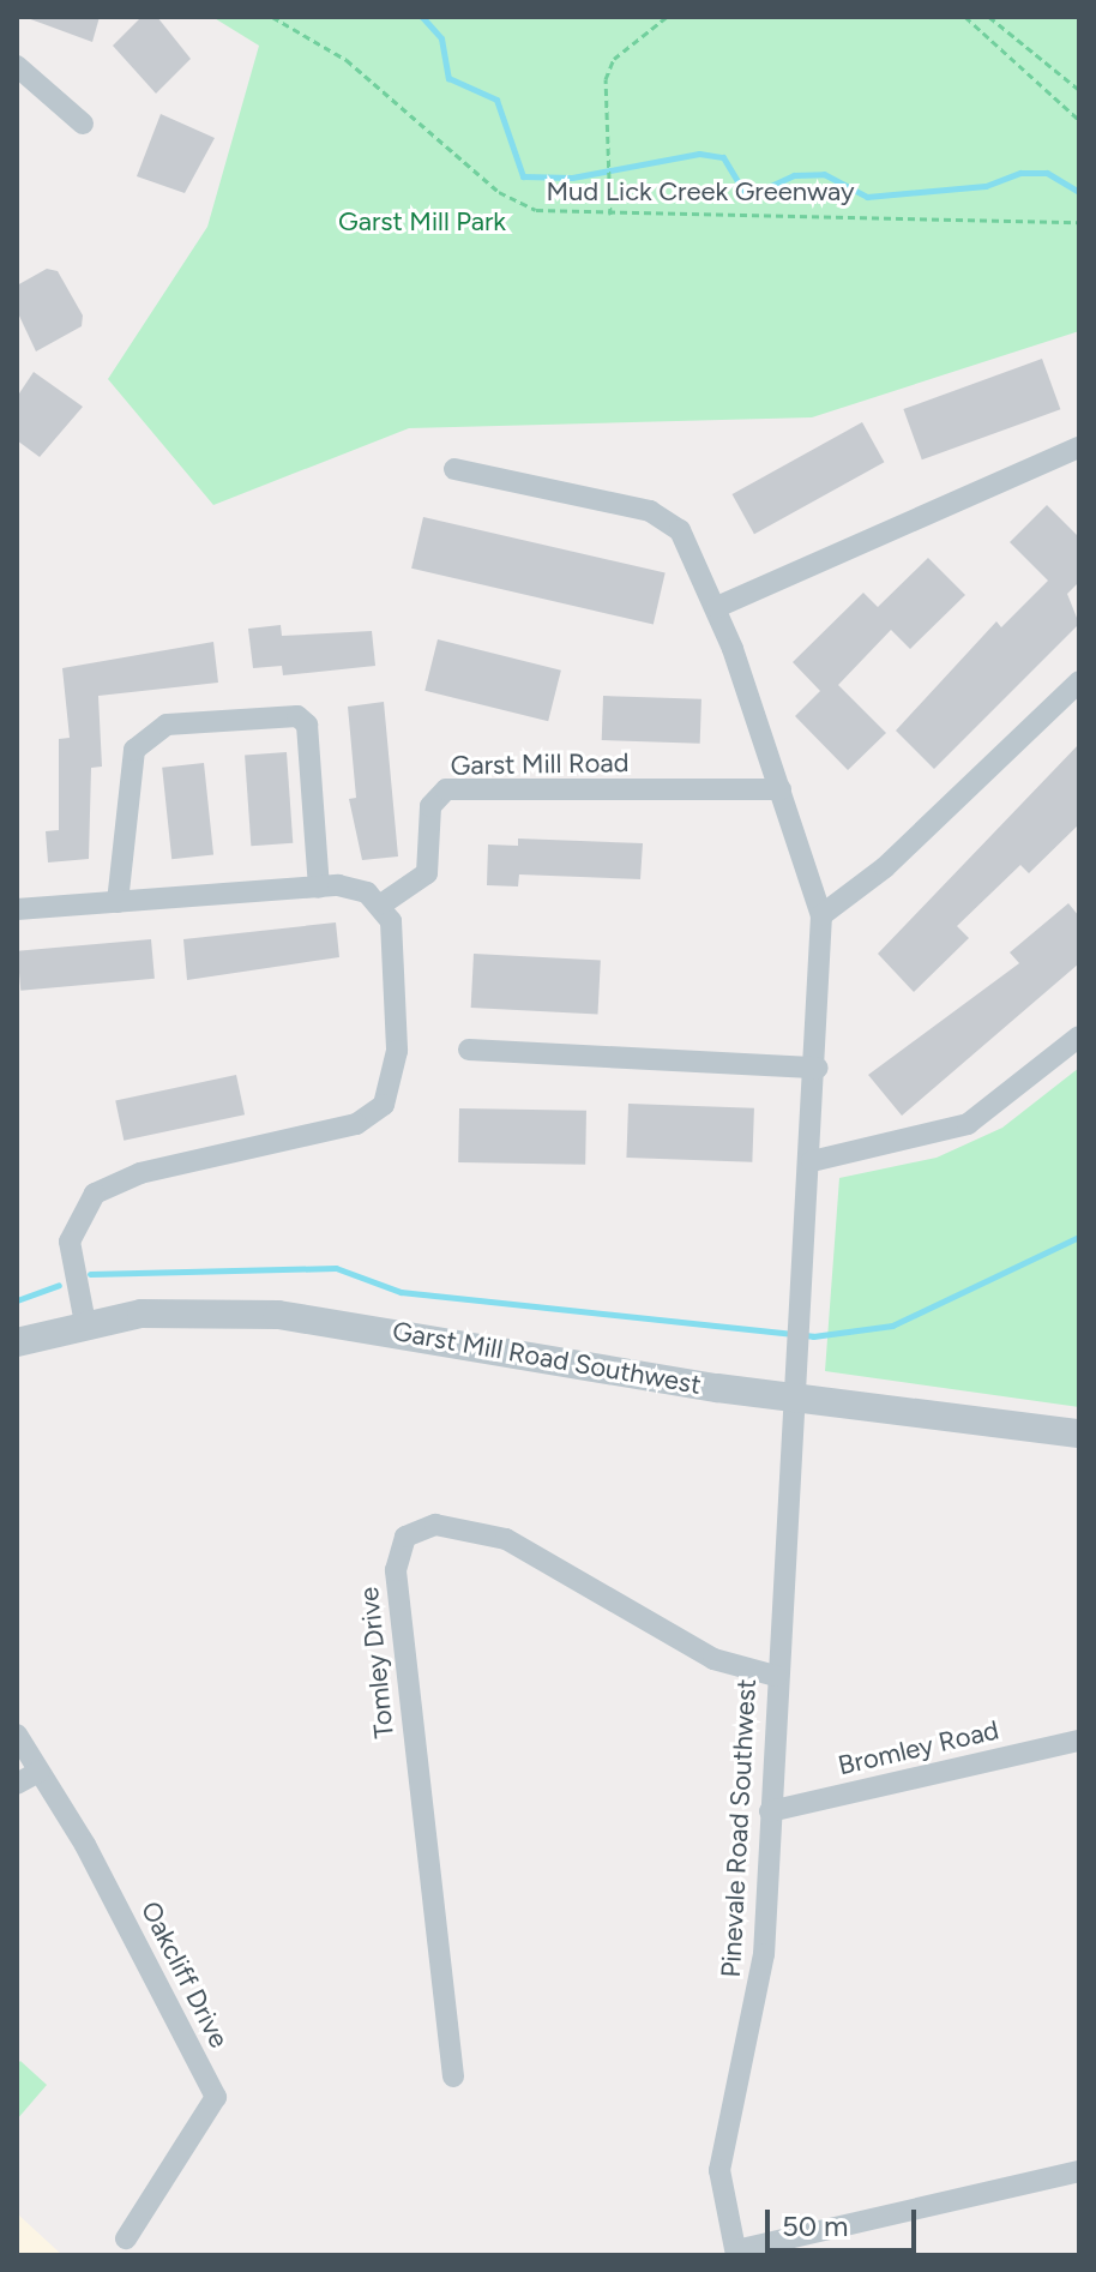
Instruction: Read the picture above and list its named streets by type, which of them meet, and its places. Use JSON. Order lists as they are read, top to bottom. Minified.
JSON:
{"streets":{"street":["Garst Mill Road","Garst Mill Road Southwest","Tomley Drive","Bromley Road","Pinevale Road Southwest","Oakcliff Drive"],"path":["Mud Lick Creek Greenway"]},"crossings":[["Garst Mill Road Southwest","Pinevale Road Southwest"],["Tomley Drive","Pinevale Road Southwest"],["Bromley Road","Pinevale Road Southwest"]],"parks":["Garst Mill Park"],"scale_bar":"50 m"}
